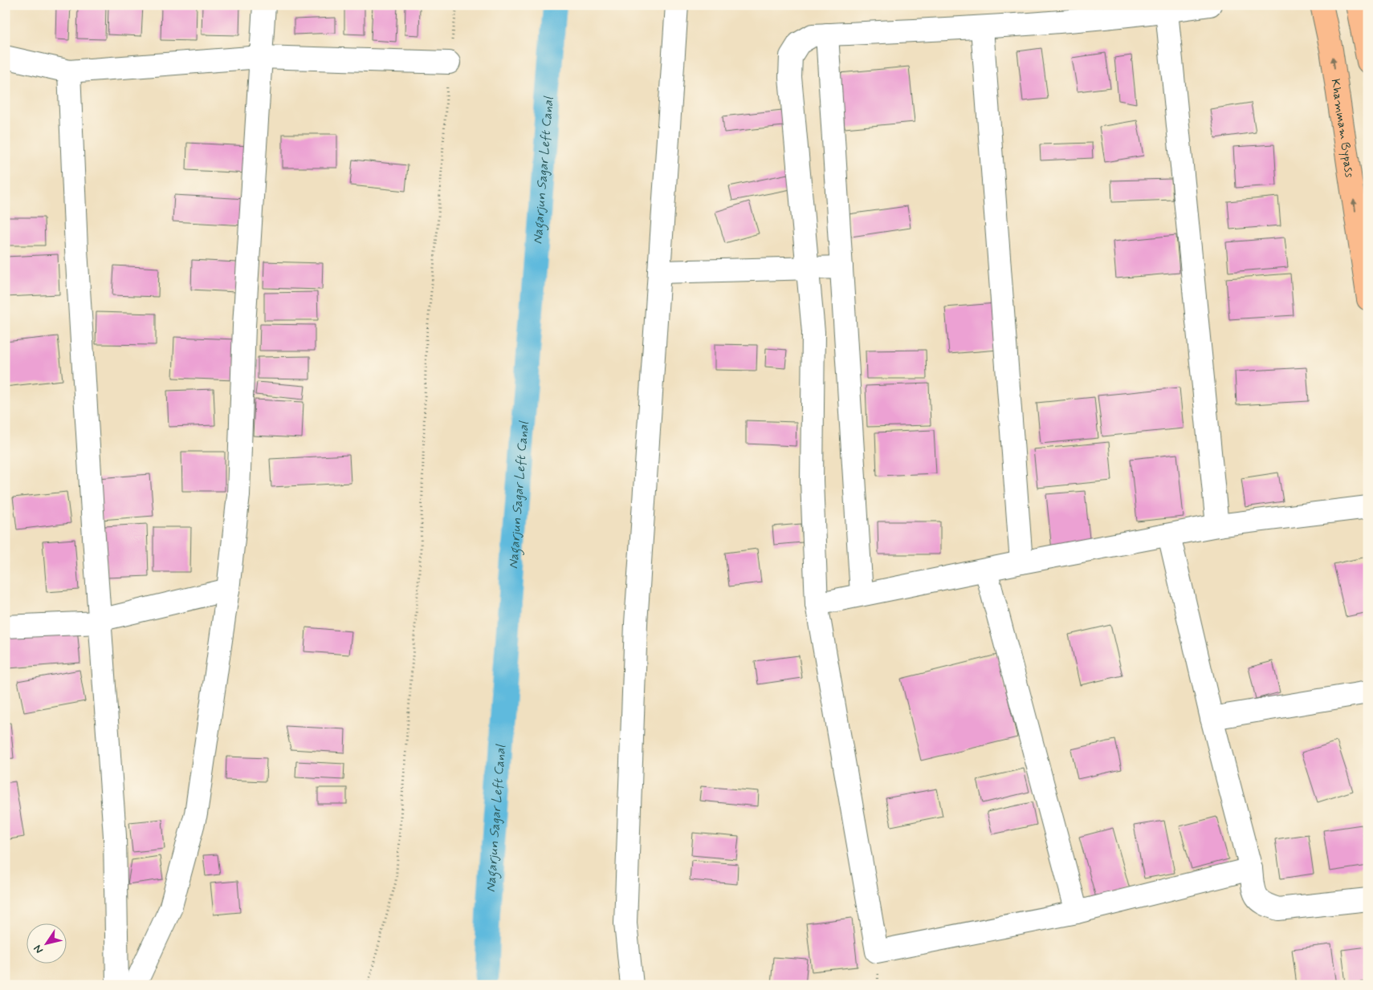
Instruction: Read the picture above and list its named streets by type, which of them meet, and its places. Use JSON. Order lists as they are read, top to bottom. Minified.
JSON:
{"streets":{"highway":["Khammam Bypass"]},"one_way":["Khammam Bypass"],"water":["Nagarjun Sagar Left Canal"],"north":"bottom left"}
